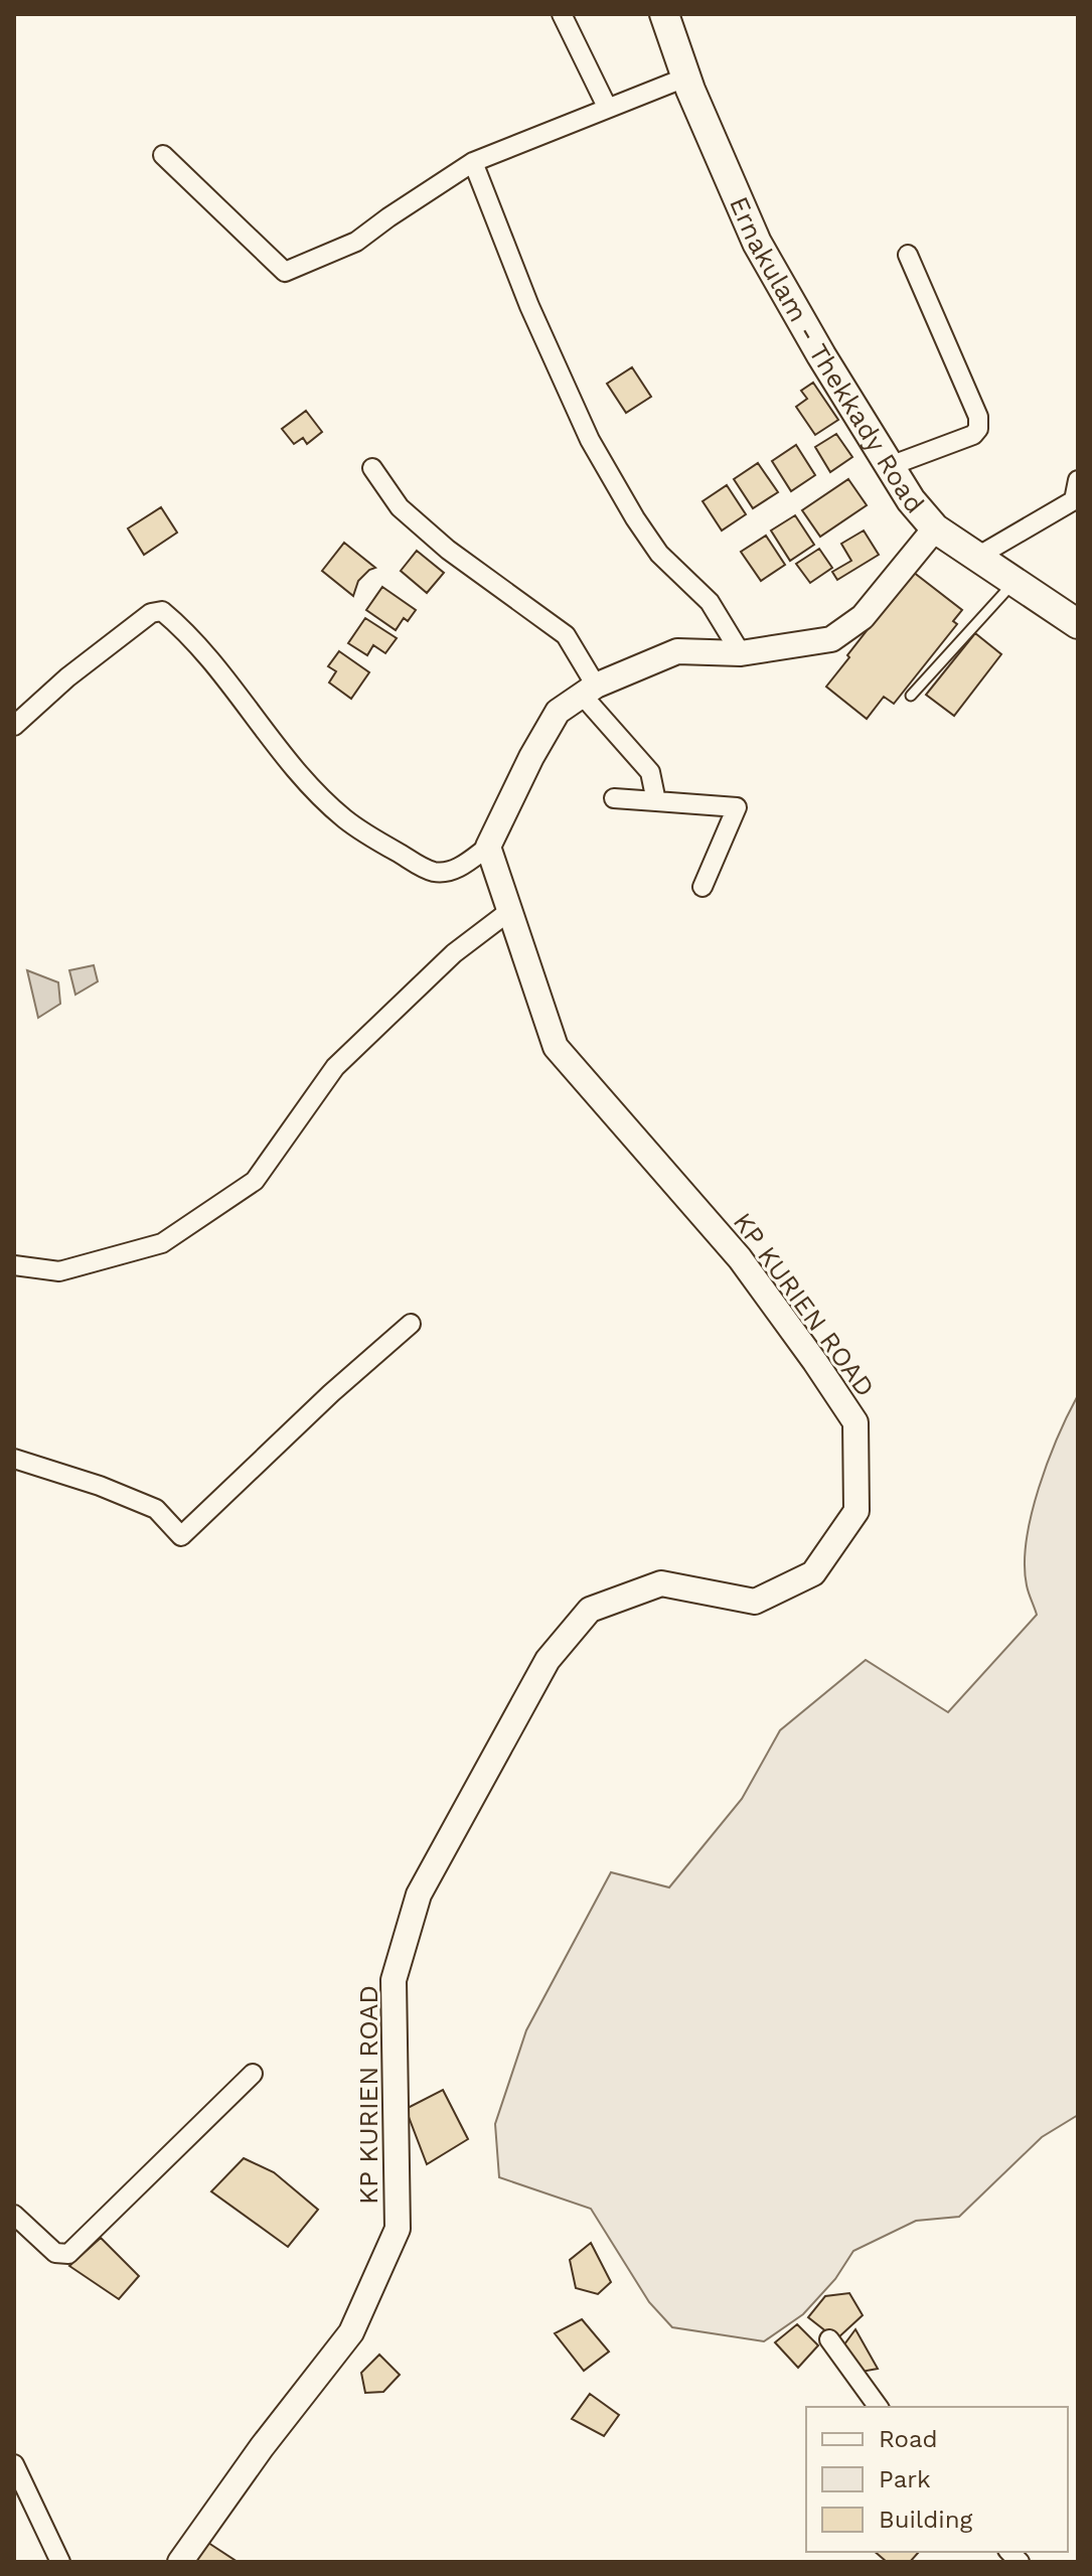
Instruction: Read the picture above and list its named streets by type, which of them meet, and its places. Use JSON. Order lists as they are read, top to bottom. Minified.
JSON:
{"streets":{"main road":["Ernakulam - Thekkady Road"],"street":["KP KURIEN ROAD"]},"legend":["Road","Park","Building"]}
